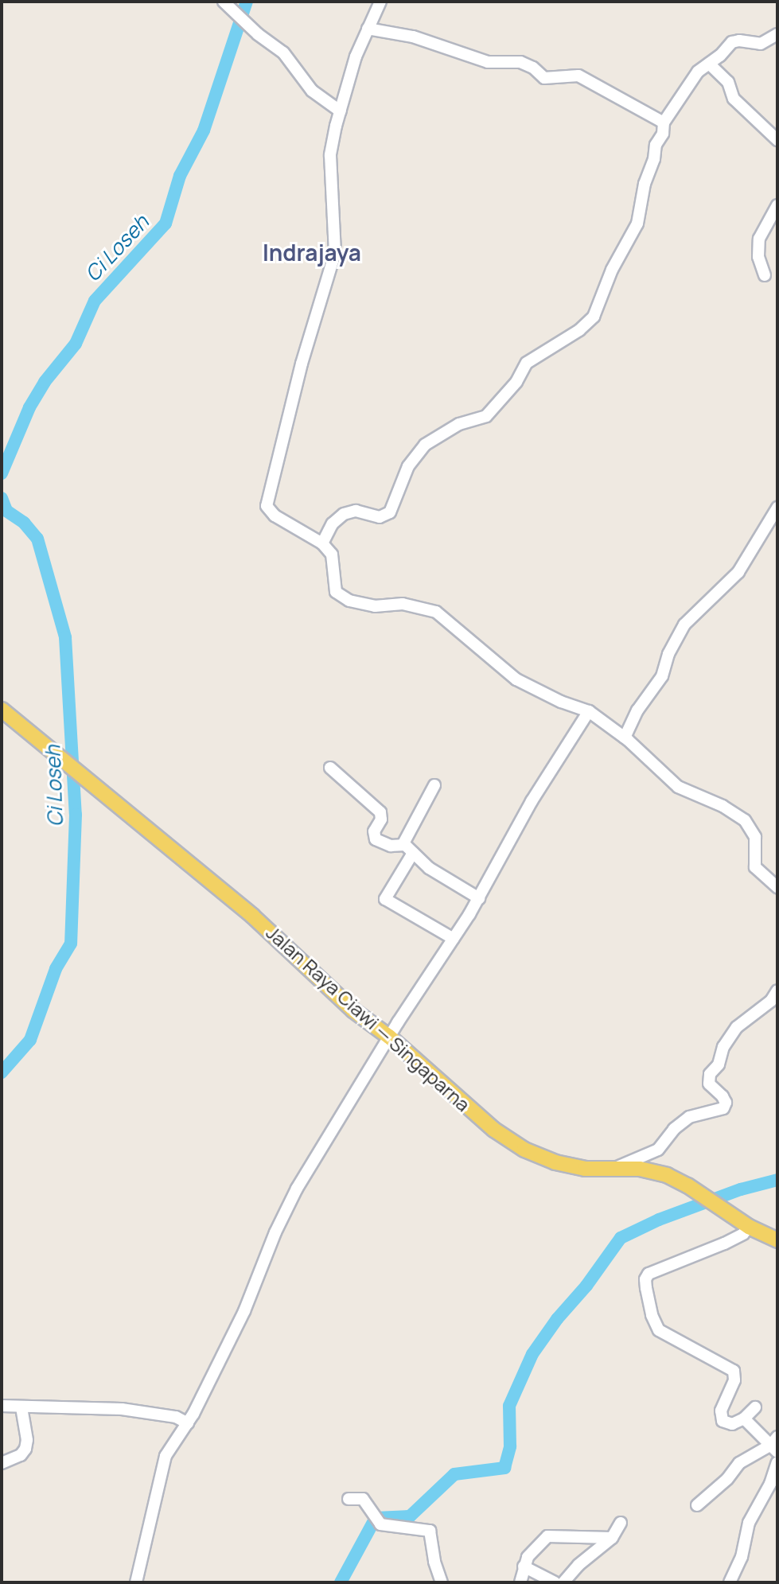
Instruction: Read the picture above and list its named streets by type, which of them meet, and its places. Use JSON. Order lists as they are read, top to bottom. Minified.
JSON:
{"streets":{"main road":["Jalan Raya Ciawi — Singaparna"]},"districts":["Indrajaya"],"water":["Ci Loseh"]}
